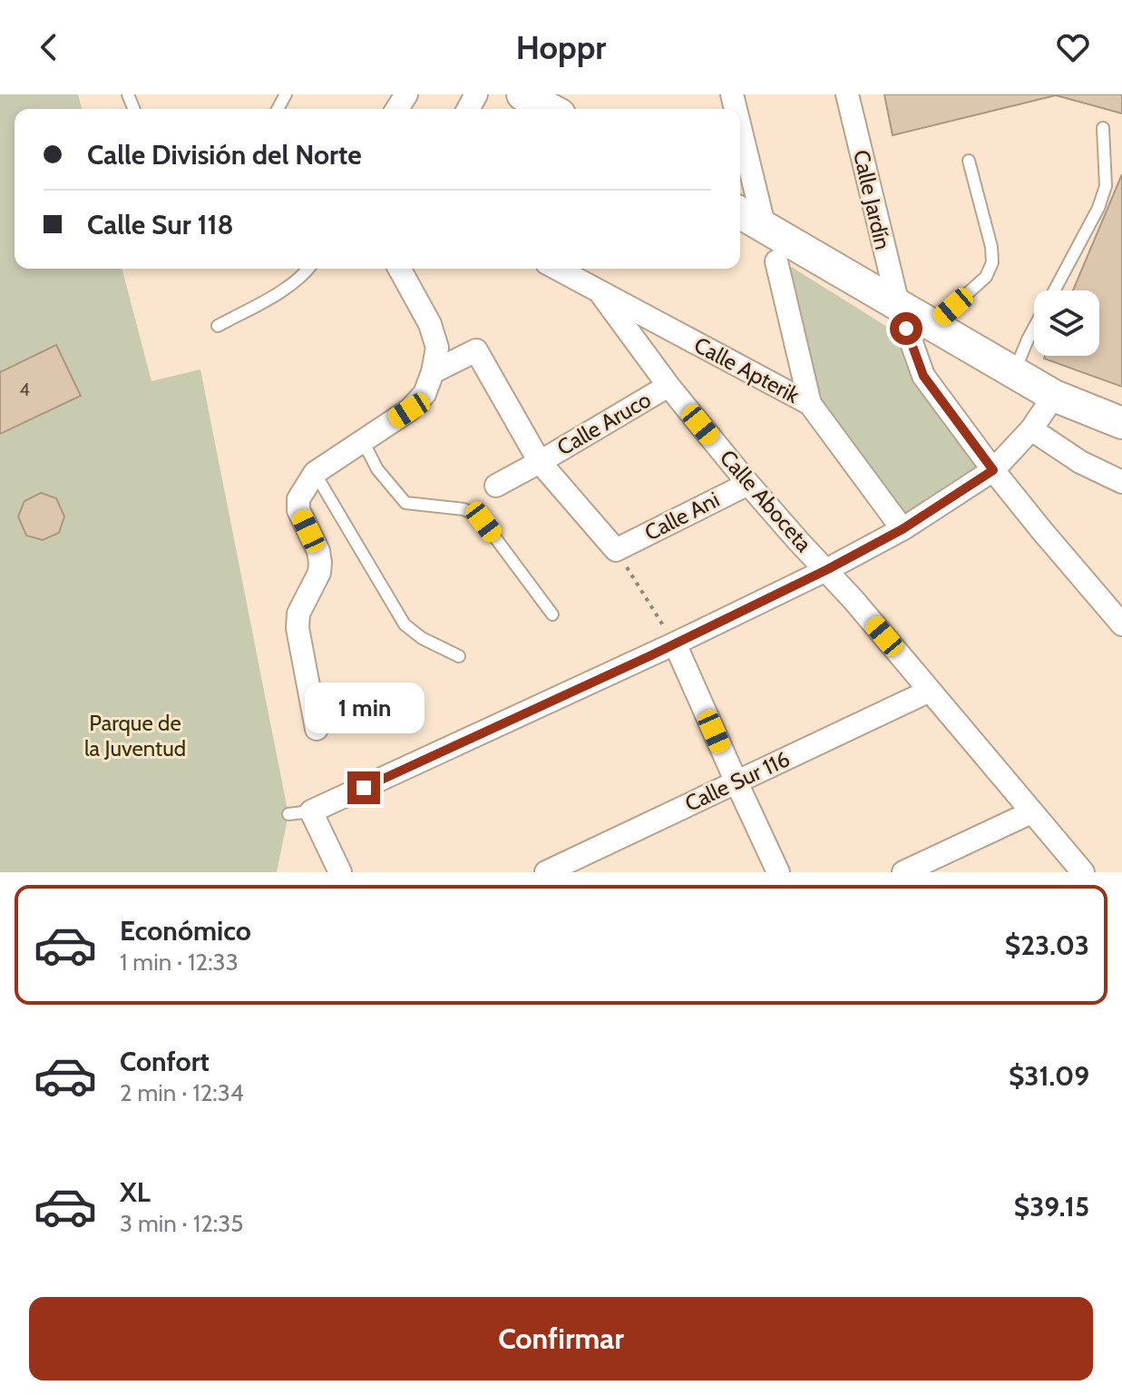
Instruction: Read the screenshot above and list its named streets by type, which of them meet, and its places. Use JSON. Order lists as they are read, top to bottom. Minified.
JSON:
{"streets":{"street":["Calle Jardín","Calle Apterik","Calle Aruco","Calle Aboceta","Calle Ani","Calle Sur 116"]},"crossings":[["Calle Apterik","Calle Aboceta"],["Calle Aruco","Calle Aboceta"],["Calle Aboceta","Calle Ani"],["Calle Aboceta","Calle Sur 116"]],"parks":["Parque de la Juventud"],"house_numbers":["4"],"page":{"header":"Hoppr","banner":["Calle División del Norte","Calle Sur 118"],"bubble":"1 min","list":[{"name":"Económico","note":"1 min · 12:33","value":"$23.03"},{"name":"Confort","note":"2 min · 12:34","value":"$31.09"},{"name":"XL","note":"3 min · 12:35","value":"$39.15"}],"buttons":"Confirmar"}}
